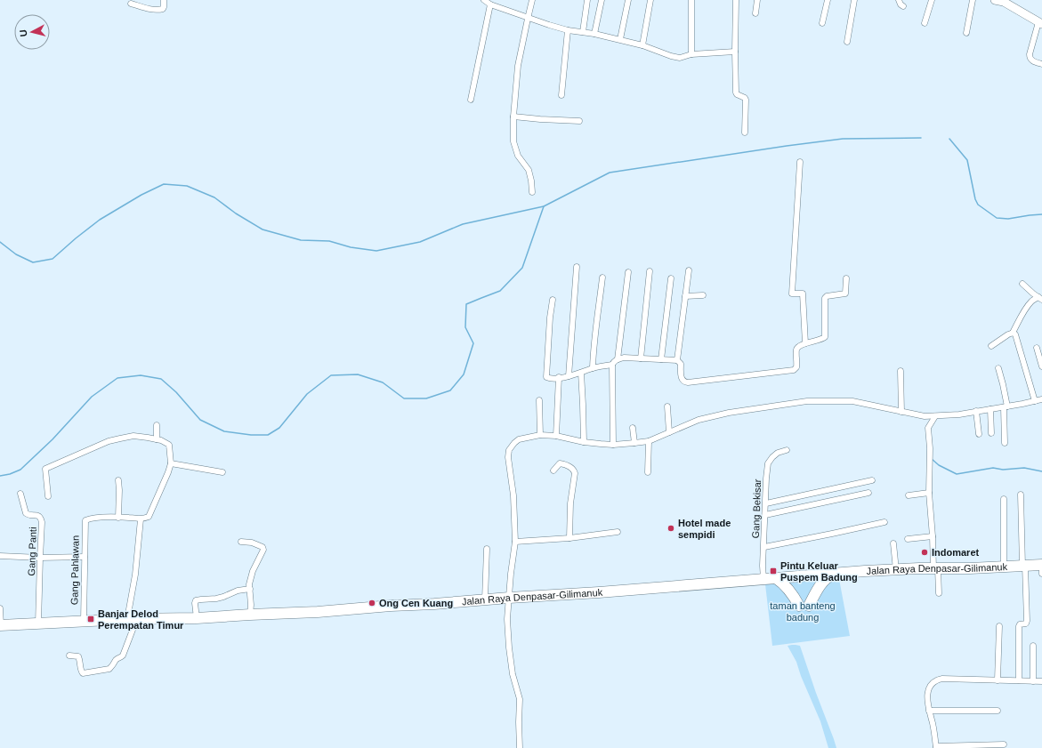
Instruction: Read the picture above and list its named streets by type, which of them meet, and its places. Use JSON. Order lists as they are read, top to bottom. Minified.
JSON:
{"streets":{"highway":["Jalan Raya Denpasar-Gilimanuk"],"street":["Gang Bekisar","Gang Panti","Gang Pahlawan"]},"crossings":[["Gang Bekisar","Jalan Raya Denpasar-Gilimanuk"],["Gang Panti","Jalan Raya Denpasar-Gilimanuk"],["Jalan Raya Denpasar-Gilimanuk","Gang Pahlawan"]],"parks":["taman banteng badung"],"places":{"other":["Hotel made sempidi","Indomaret","Ong Cen Kuang"],"transit":["Pintu Keluar Puspem Badung","Banjar Delod Perempatan Timur"]},"north":"left"}
